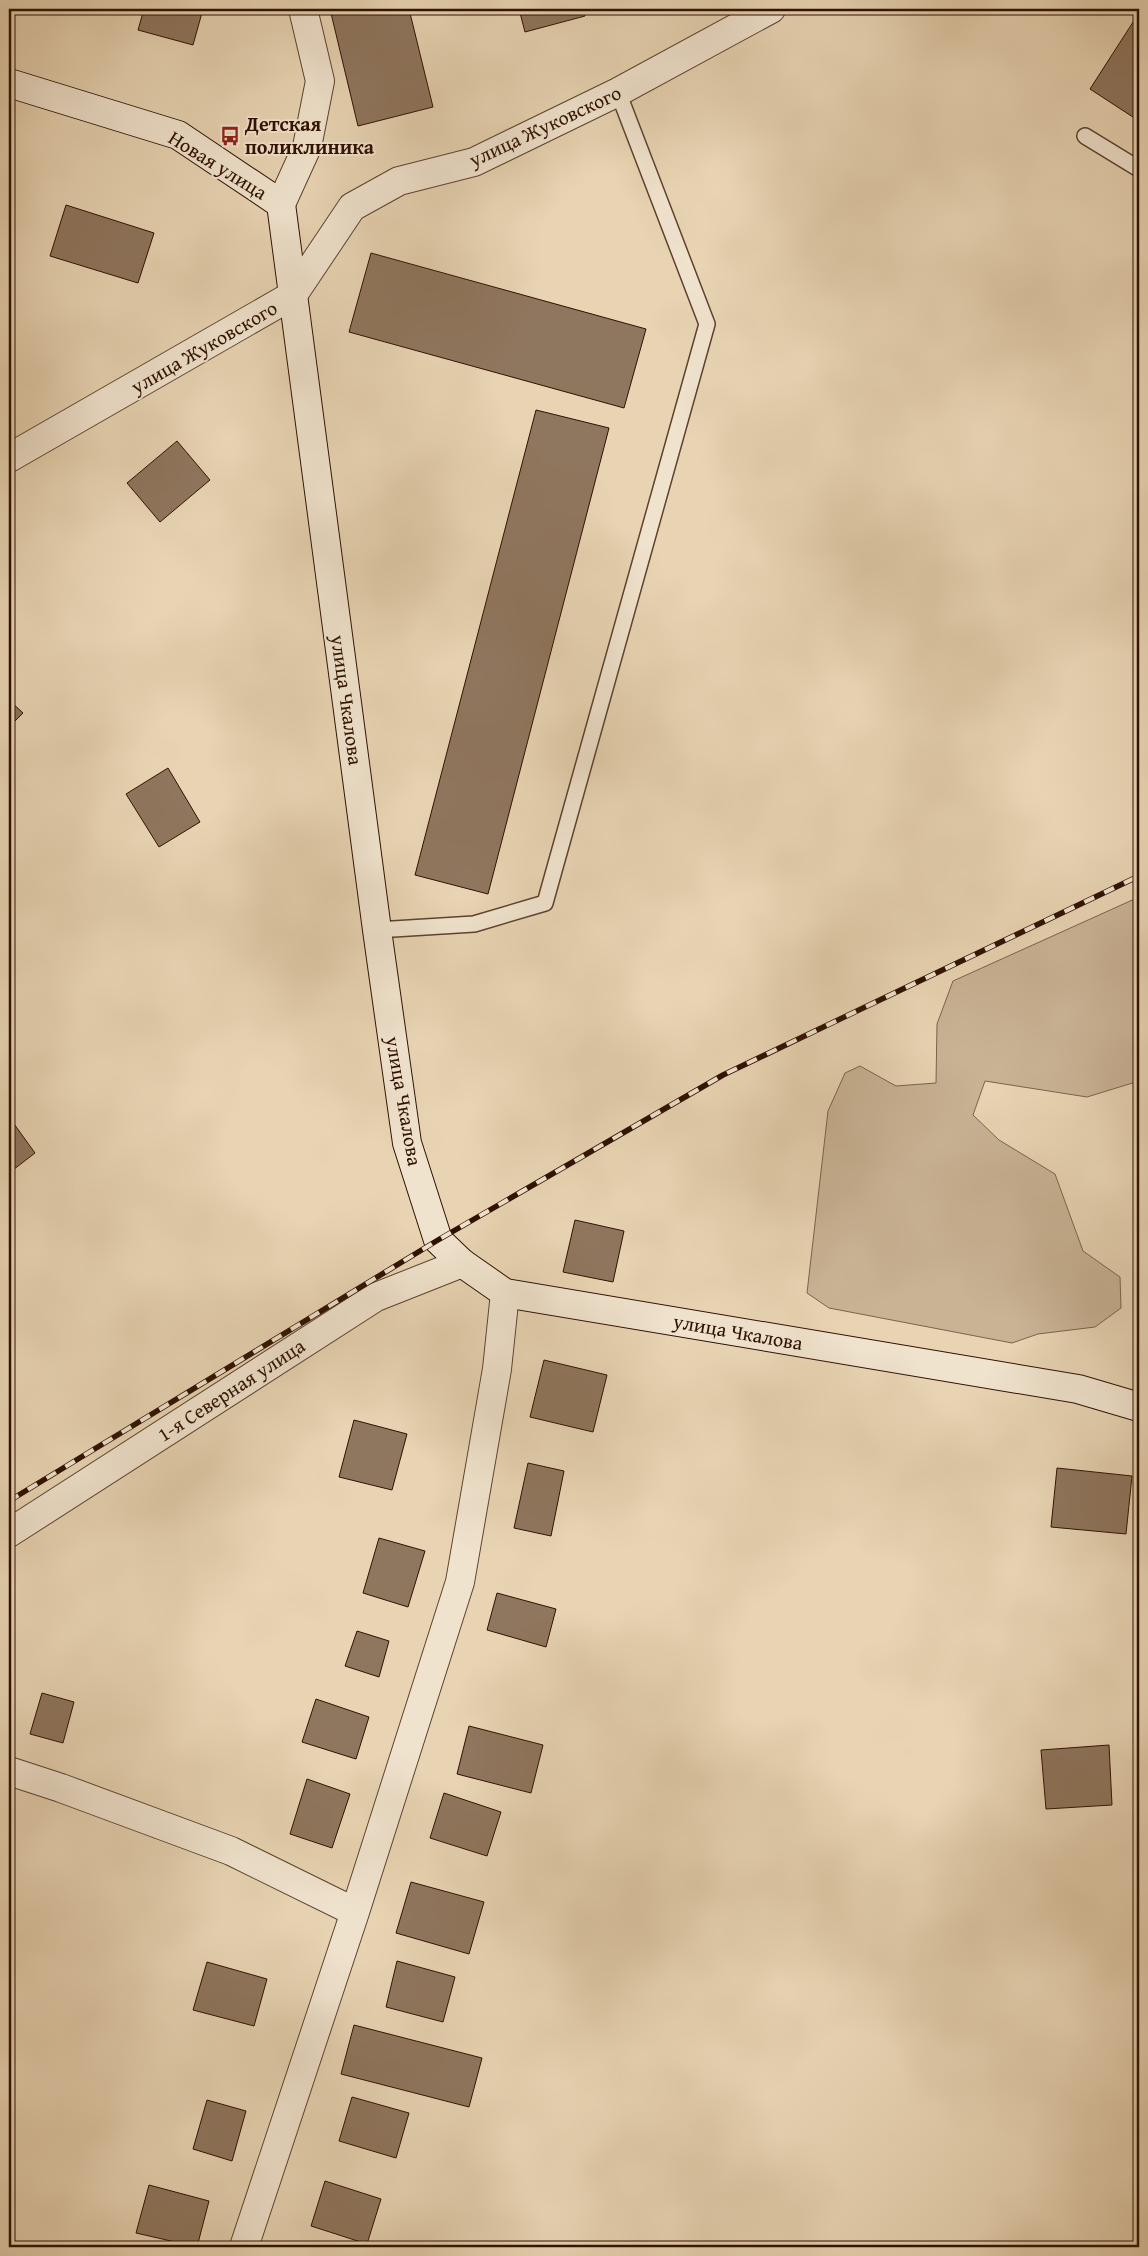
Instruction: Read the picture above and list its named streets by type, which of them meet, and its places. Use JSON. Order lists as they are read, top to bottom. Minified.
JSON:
{"streets":{"street":["улица Жуковского","Новая улица","улица Чкалова","1-я Северная улица"]},"crossings":[["улица Жуковского","Новая улица"],["улица Жуковского","улица Чкалова"],["Новая улица","улица Чкалова"],["улица Чкалова","1-я Северная улица"]],"places":{"bus stop":["Детская поликлиника"]}}
